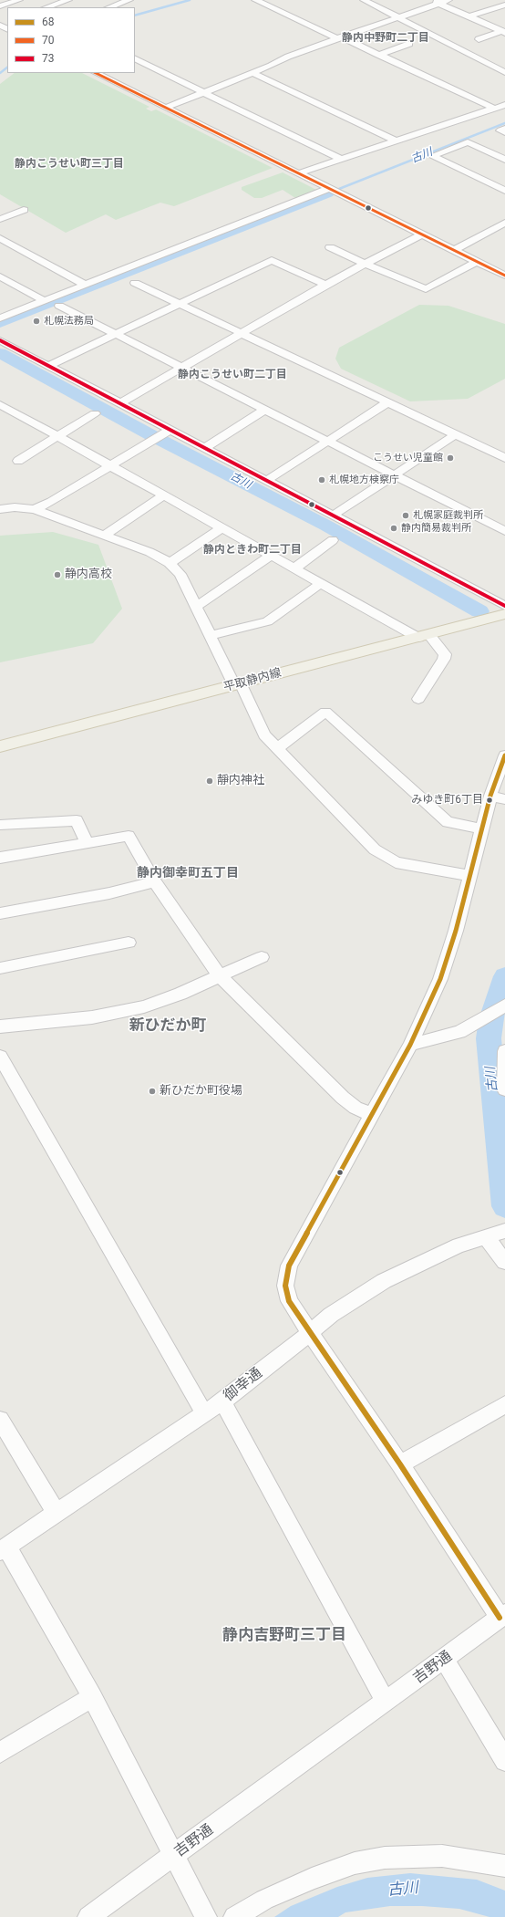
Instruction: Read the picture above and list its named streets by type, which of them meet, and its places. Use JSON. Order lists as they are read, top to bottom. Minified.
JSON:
{"streets":{"main road":["平取静内線"],"street":["御幸通","吉野通"]},"crossings":[["御幸通","吉野通"]],"districts":["静内中野町二丁目","静内こうせい町三丁目","静内こうせい町二丁目","静内ときわ町二丁目","静内御幸町五丁目","新ひだか町","静内吉野町三丁目"],"water":["古川"],"places":["札幌法務局","こうせい児童館","札幌地方検察庁","札幌家庭裁判所","静内簡易裁判所","静内高校","靜内神社","みゆき町6丁目","新ひだか町役場"],"lines":["transit line 70","transit line 73","transit line 68"],"legend":["68","70","73"]}
